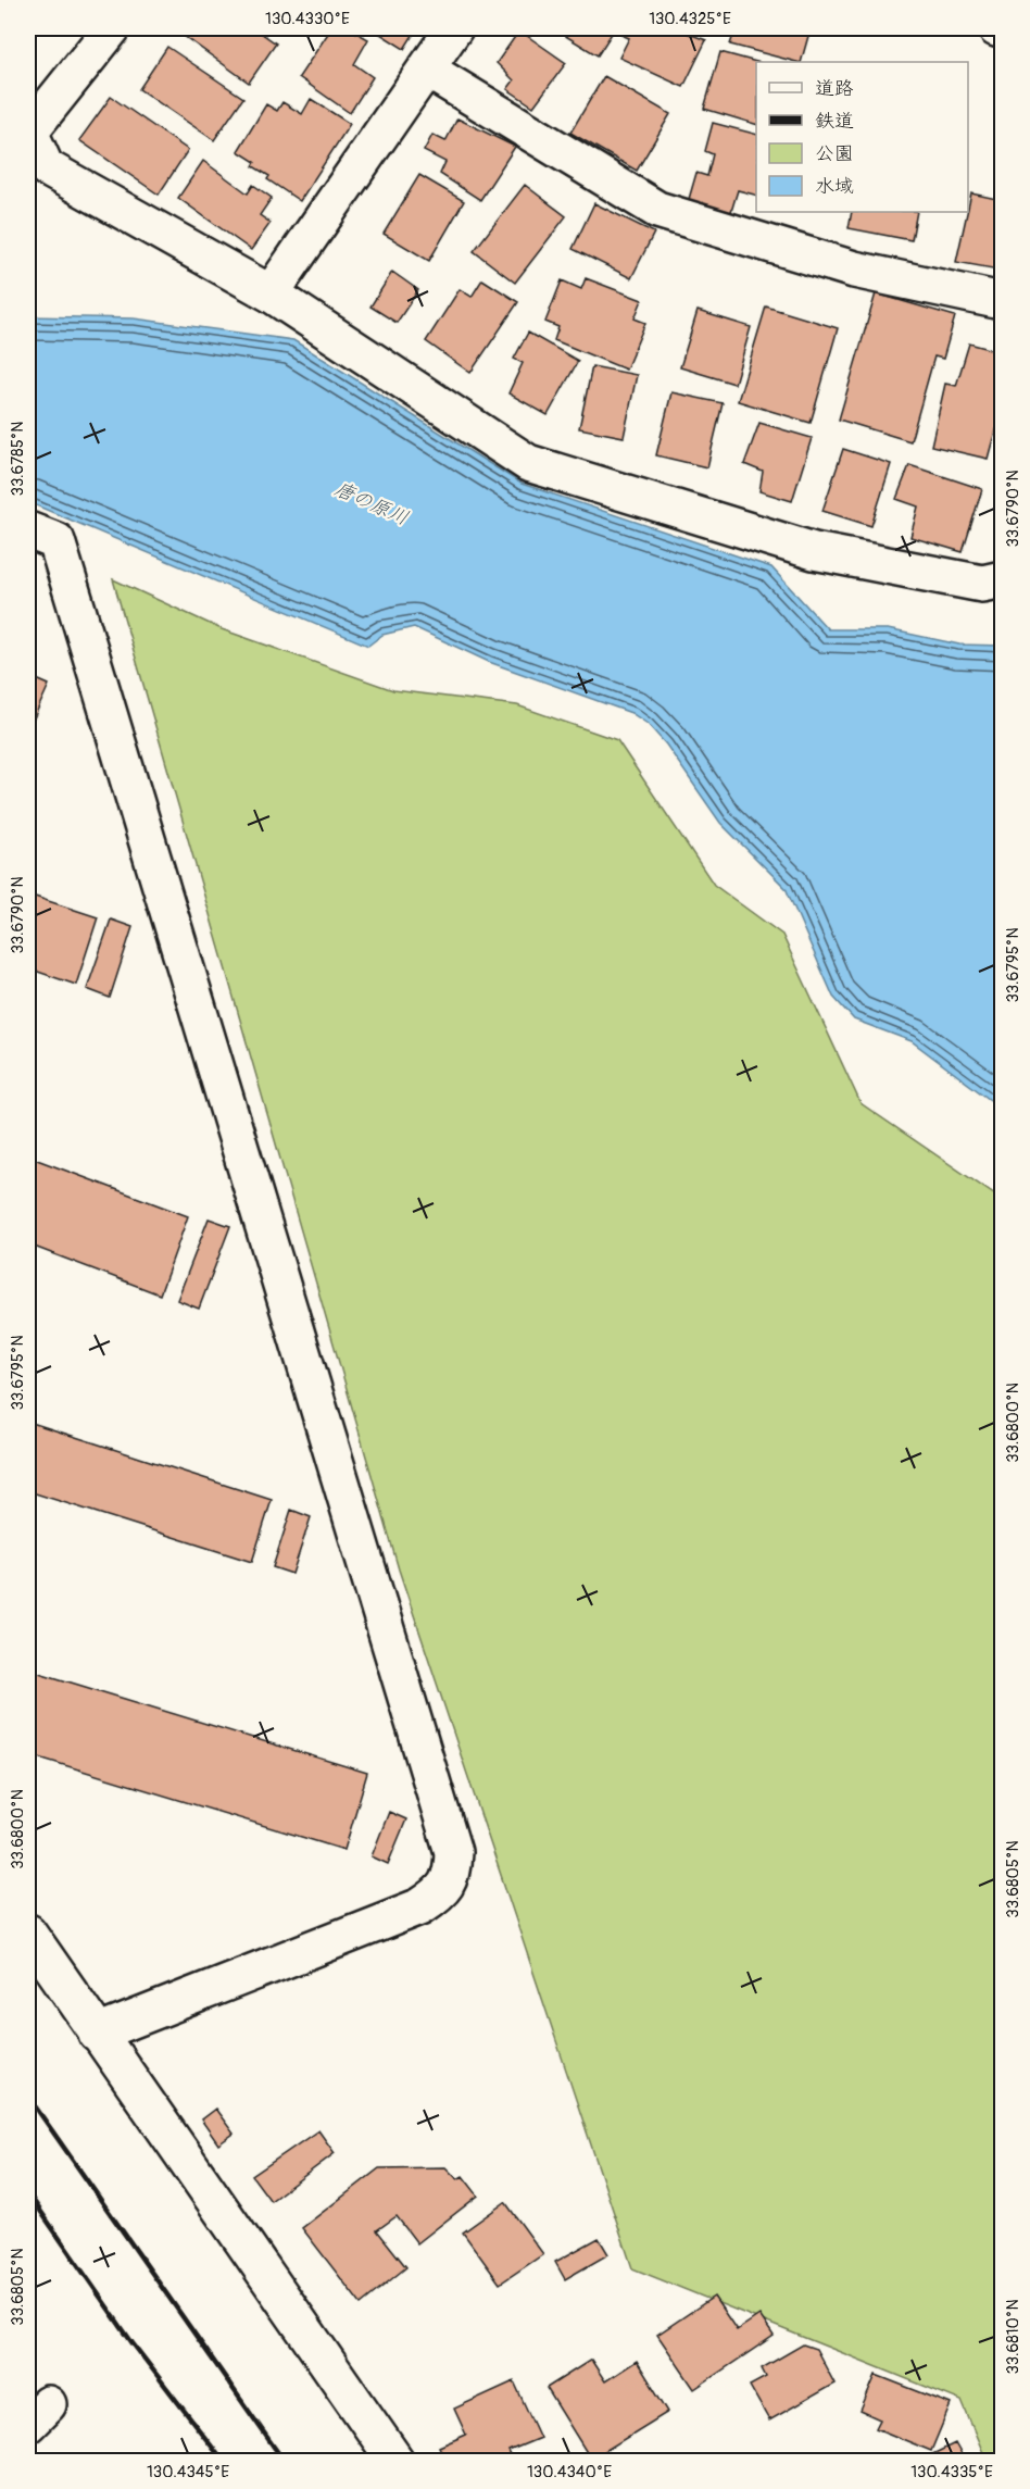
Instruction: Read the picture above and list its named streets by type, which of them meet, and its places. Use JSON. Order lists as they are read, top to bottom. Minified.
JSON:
{"water":["唐の原川"],"legend":["道路","鉄道","公園","水域"],"coordinates":["130.4330°E","130.4325°E","33.6785°N","33.6790°N","33.6795°N","33.6800°N","33.6805°N","33.6810°N","130.4345°E","130.4340°E","130.4335°E"]}
